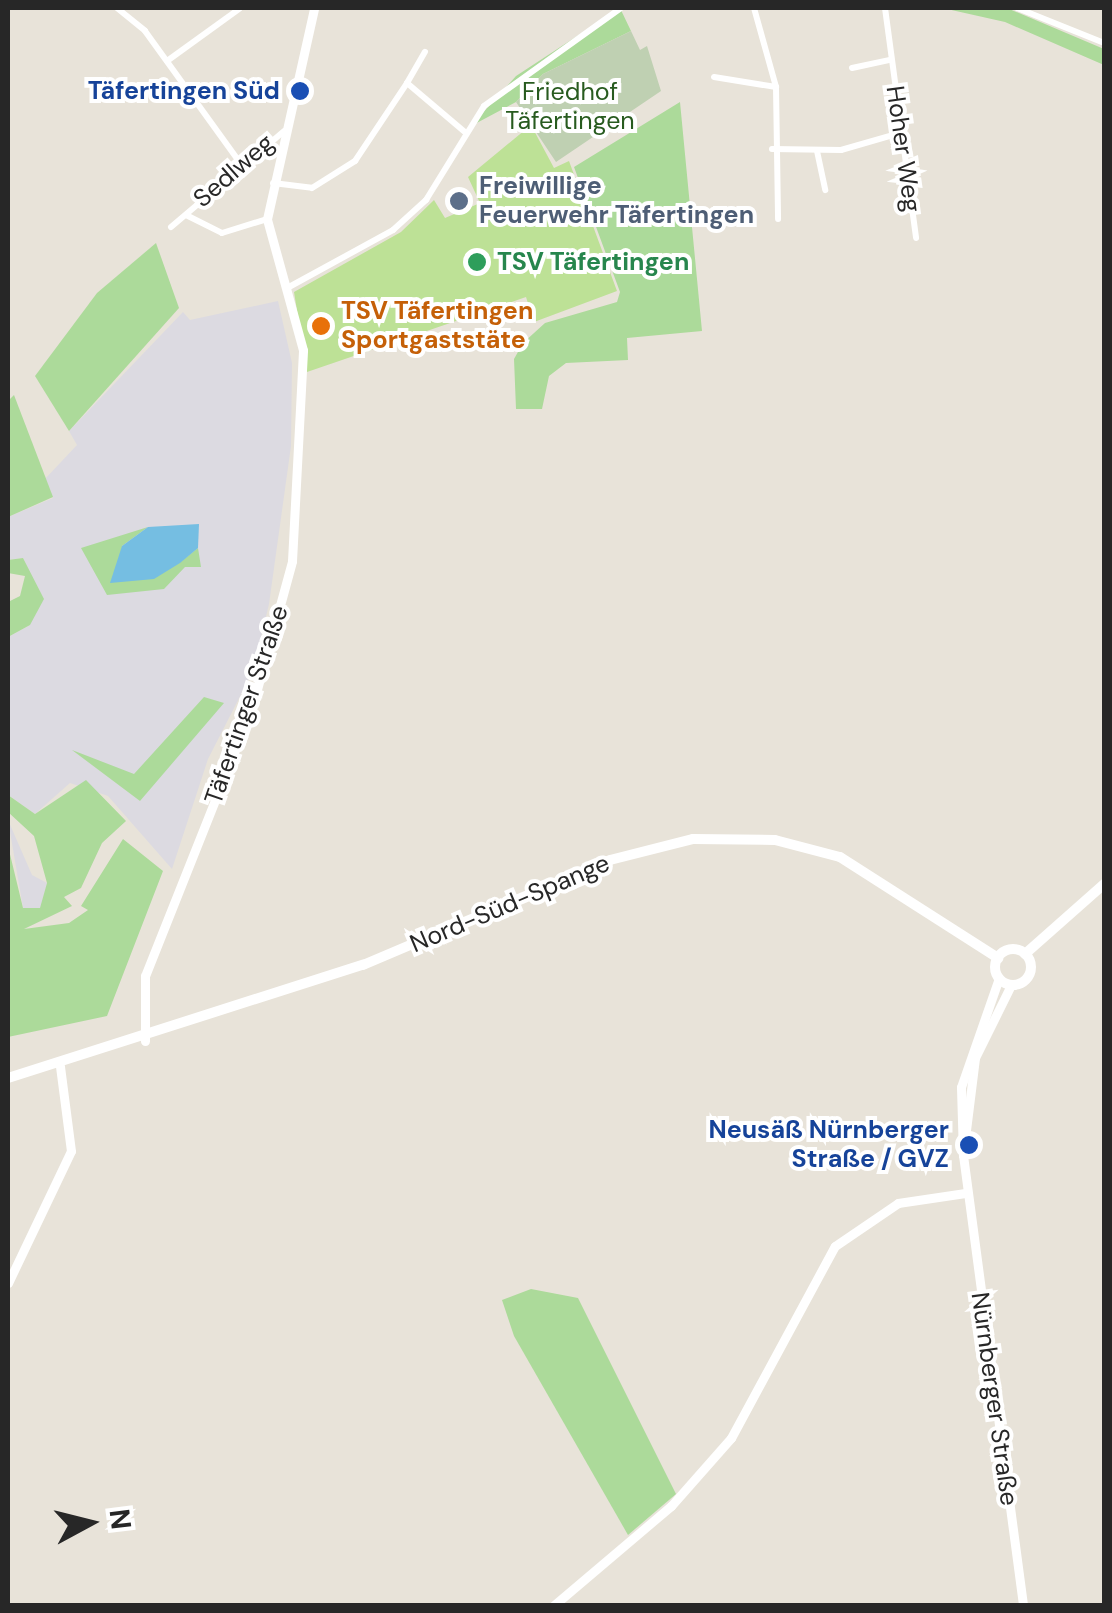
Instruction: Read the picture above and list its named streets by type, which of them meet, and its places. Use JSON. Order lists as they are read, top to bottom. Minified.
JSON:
{"streets":{"main road":["Nord-Süd-Spange"],"street":["Hoher Weg","Sedlweg","Täfertinger Straße","Nürnberger Straße"]},"crossings":[["Sedlweg","Täfertinger Straße"],["Täfertinger Straße","Nord-Süd-Spange"]],"parks":["Friedhof Täfertingen"],"places":["Täfertingen Süd","Freiwillige Feuerwehr Täfertingen","TSV Täfertingen","TSV Täfertingen Sportgaststäte","Neusäß Nürnberger Straße / GVZ"],"north":"right"}
